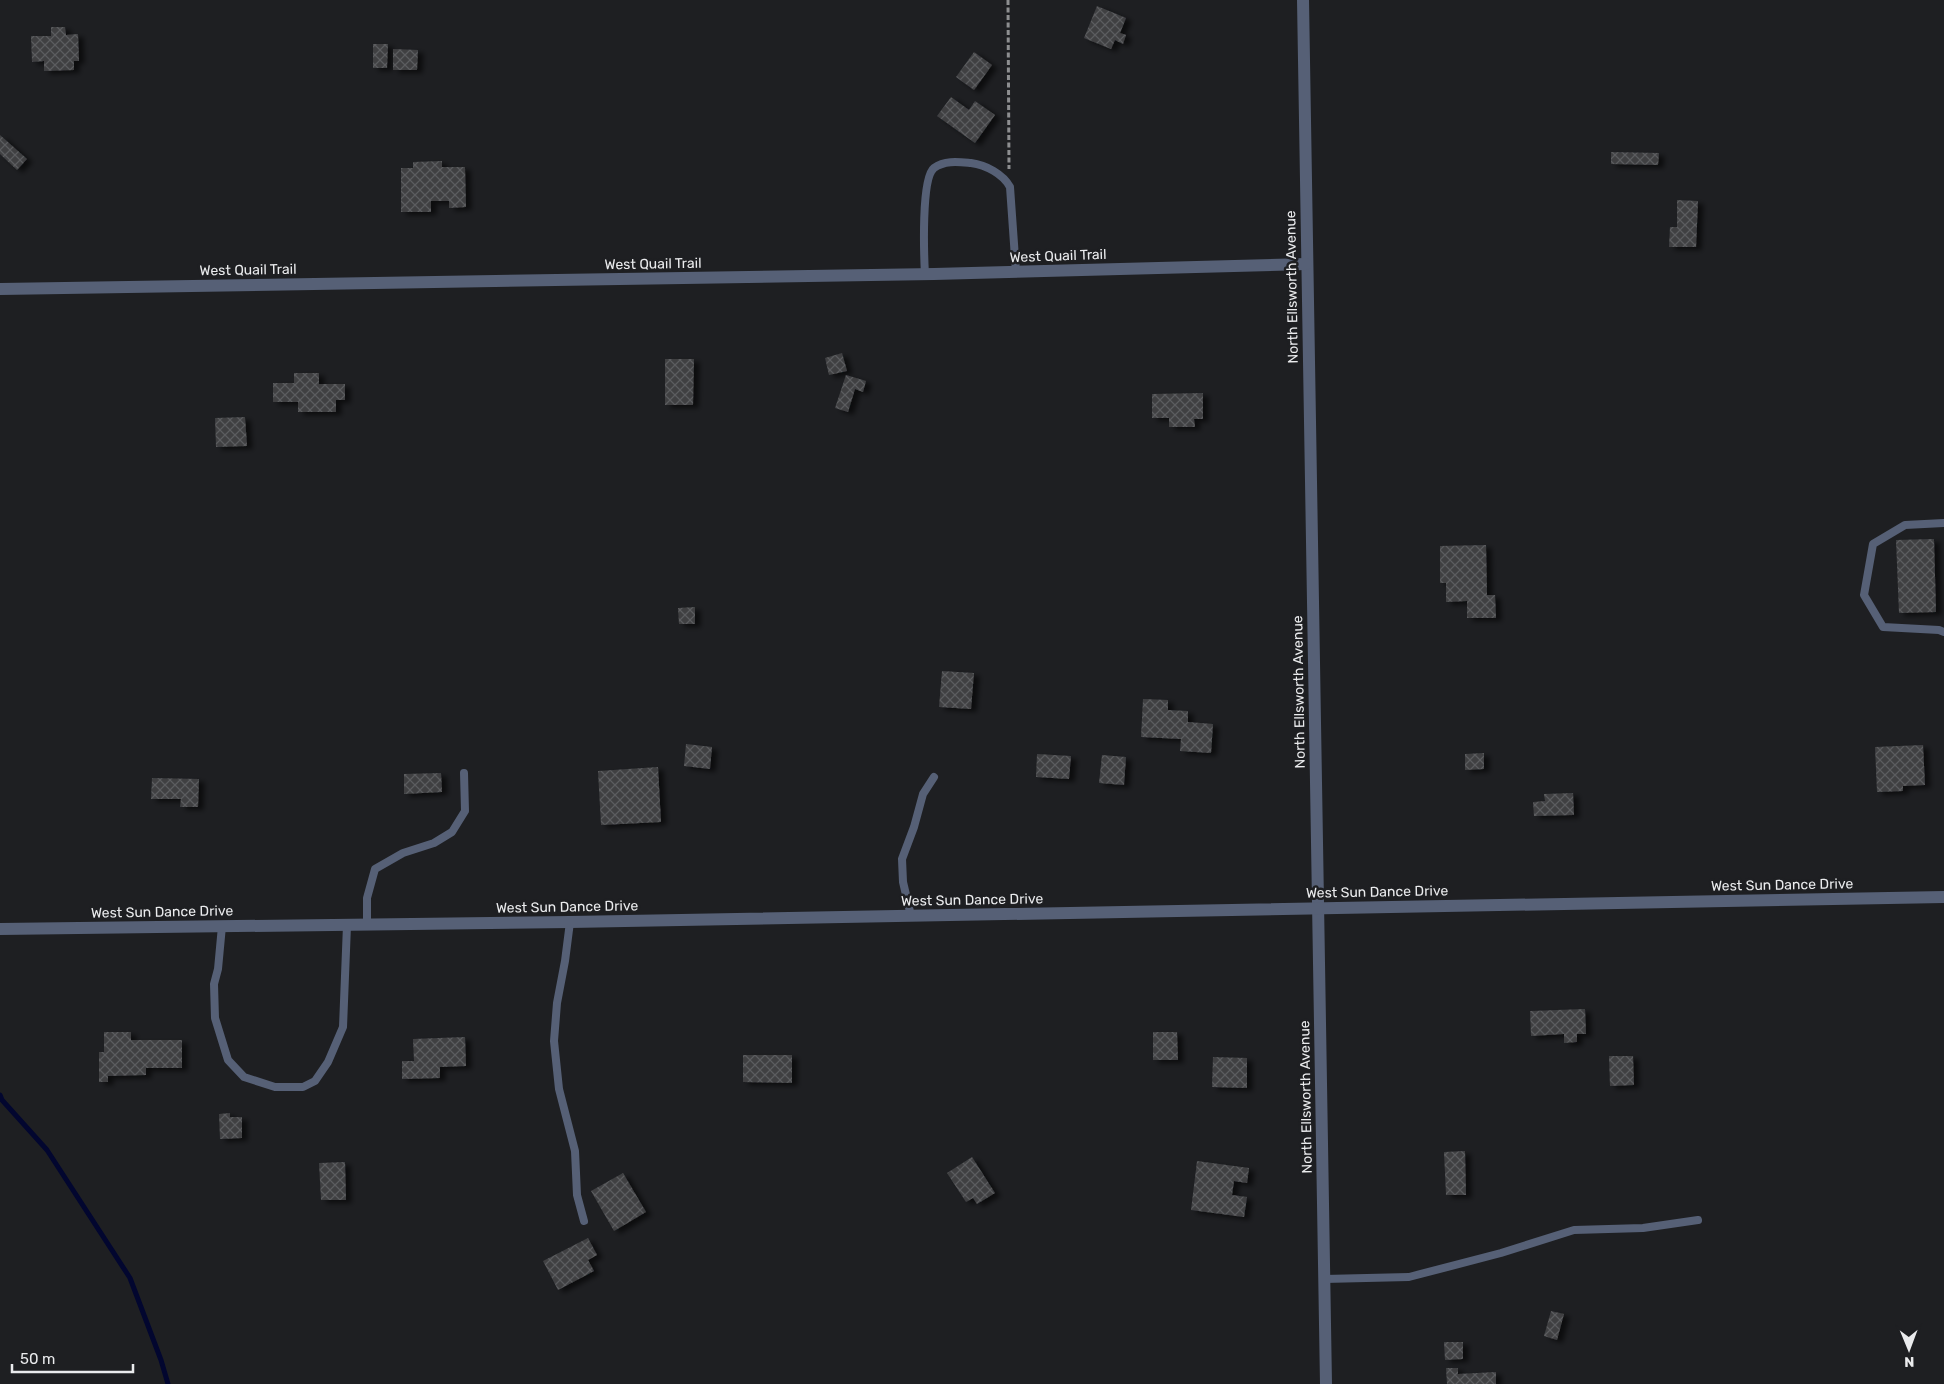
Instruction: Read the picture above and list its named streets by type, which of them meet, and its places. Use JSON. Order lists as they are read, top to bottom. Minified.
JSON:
{"streets":{"street":["West Quail Trail","North Ellsworth Avenue","West Sun Dance Drive"]},"crossings":[["West Quail Trail","North Ellsworth Avenue"],["North Ellsworth Avenue","West Sun Dance Drive"]],"scale_bar":"50 m","north":"bottom"}
